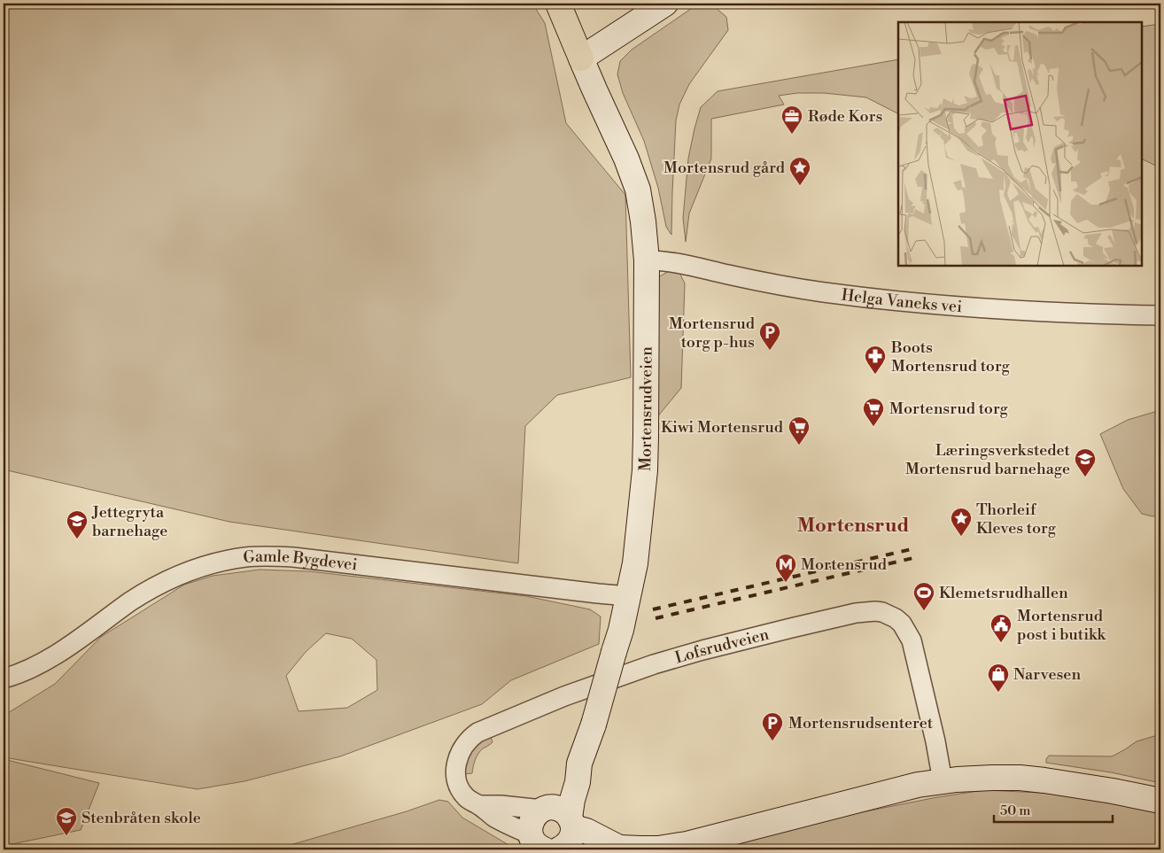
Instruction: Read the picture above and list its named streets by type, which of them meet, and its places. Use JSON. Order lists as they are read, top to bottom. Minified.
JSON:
{"streets":{"street":["Helga Vaneks vei","Mortensrudveien","Gamle Bygdevei","Lofsrudveien"]},"crossings":[["Helga Vaneks vei","Mortensrudveien"],["Mortensrudveien","Gamle Bygdevei"],["Mortensrudveien","Lofsrudveien"]],"districts":["Mortensrud"],"places":{"office":["Røde Kors"],"place":["Mortensrud gård","Thorleif Kleves torg"],"parking":["Mortensrud torg p-hus","Mortensrudsenteret"],"pharmacy":["Boots Mortensrud torg"],"supermarket":["Mortensrud torg","Kiwi Mortensrud"],"school or university":["Læringsverkstedet Mortensrud barnehage","Jettegryta barnehage","Stenbråten skole"],"metro station":["Mortensrud"],"sports":["Klemetsrudhallen"],"public building":["Mortensrud post i butikk"],"shop":["Narvesen"]},"scale_bar":"50 m"}
